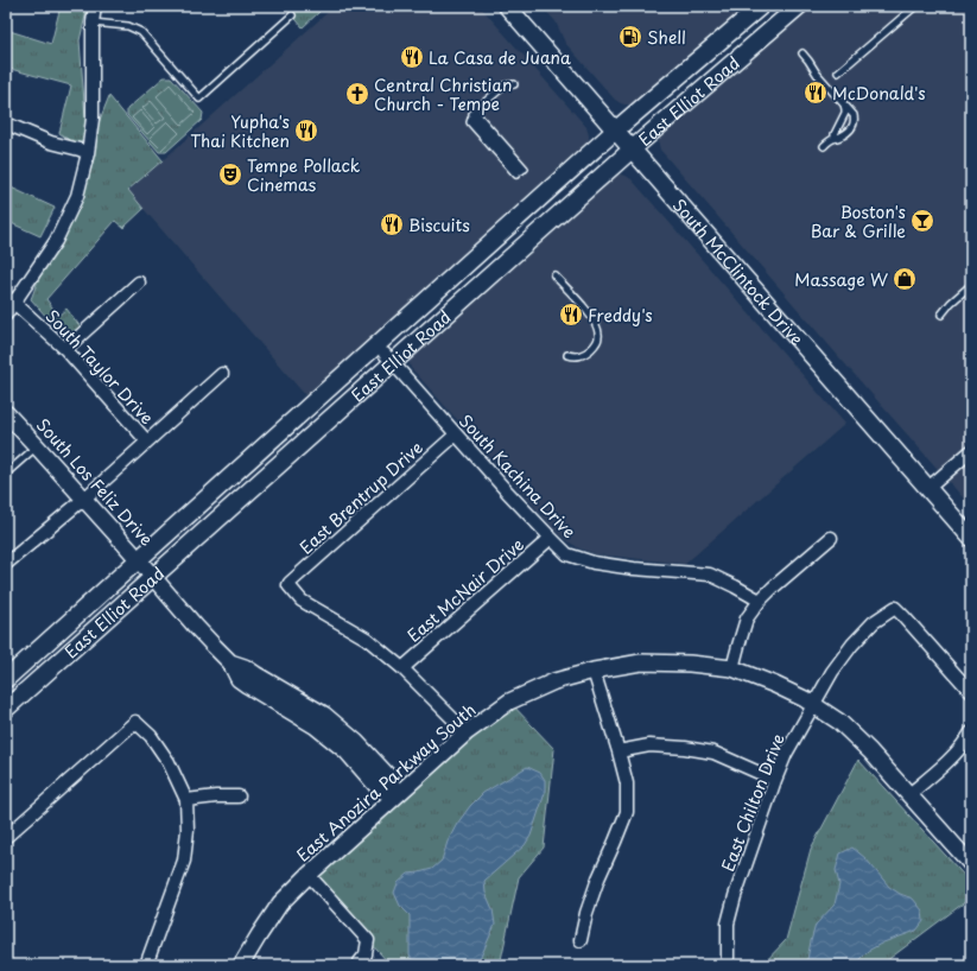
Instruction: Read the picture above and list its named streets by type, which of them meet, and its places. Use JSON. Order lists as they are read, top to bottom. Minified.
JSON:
{"streets":{"main road":["East Elliot Road","South McClintock Drive"],"street":["South Taylor Drive","South Kachina Drive","South Los Feliz Drive","East Brentrup Drive","East McNair Drive","East Anozira Parkway South","East Chilton Drive"]},"crossings":[["East Elliot Road","South McClintock Drive"],["East Elliot Road","South Kachina Drive"],["East Elliot Road","South Los Feliz Drive"],["South Kachina Drive","East Brentrup Drive"],["South Kachina Drive","East McNair Drive"],["South Los Feliz Drive","East Anozira Parkway South"],["East Brentrup Drive","East McNair Drive"],["East Anozira Parkway South","East Chilton Drive"]],"places":{"fuel station":["Shell"],"restaurant":["La Casa de Juana","McDonald's","Yupha's Thai Kitchen","Biscuits","Freddy's"],"church":["Central Christian Church - Tempe"],"theatre":["Tempe Pollack Cinemas"],"bar":["Boston's Bar & Grille"],"shop":["Massage W"]}}
